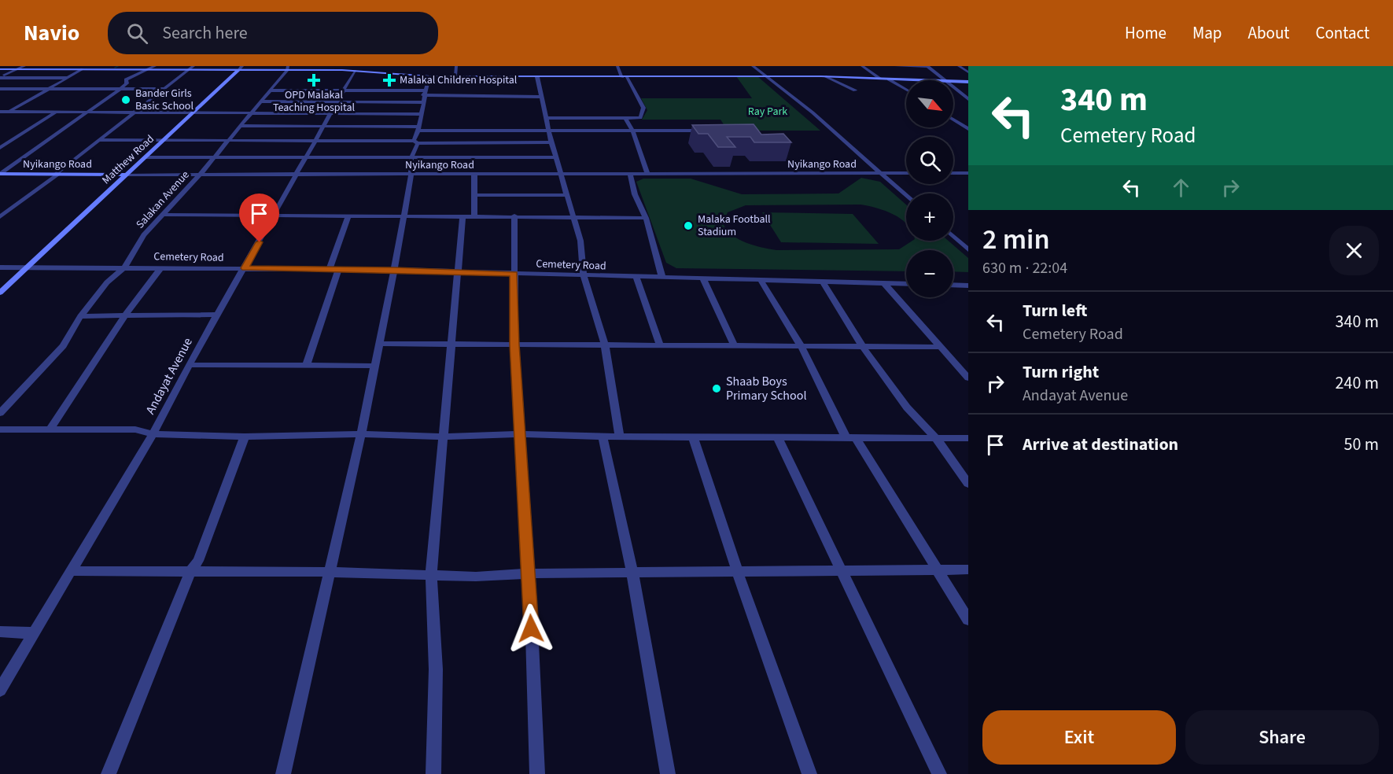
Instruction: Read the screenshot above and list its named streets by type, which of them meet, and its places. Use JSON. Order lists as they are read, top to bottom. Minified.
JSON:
{"streets":{"street":["Matthew Road","Nyikango Road","Salakan Avenue","Cemetery Road","Andayat Avenue"]},"crossings":[["Matthew Road","Nyikango Road"],["Matthew Road","Cemetery Road"],["Nyikango Road","Salakan Avenue"],["Nyikango Road","Andayat Avenue"],["Salakan Avenue","Cemetery Road"],["Cemetery Road","Andayat Avenue"]],"parks":["Ray Park"],"places":{"health":["OPD Malakal Teaching Hospital","Malakal Children Hospital"],"other":["Bander Girls Basic School","Malaka Football Stadium","Shaab Boys Primary School"]},"north":"bottom right","page":{"header":"Navio","search":"Search here","nav":["Home","Map","About","Contact"],"turn":["340 m","Cemetery Road"],"map_buttons":["+","−"],"heading":["2 min","630 m · 22:04"],"list":[{"name":"Turn left","note":"Cemetery Road","value":"340 m"},{"name":"Turn right","note":"Andayat Avenue","value":"240 m"},{"name":"Arrive at destination","value":"50 m"}],"buttons":["Exit","Share"]}}
